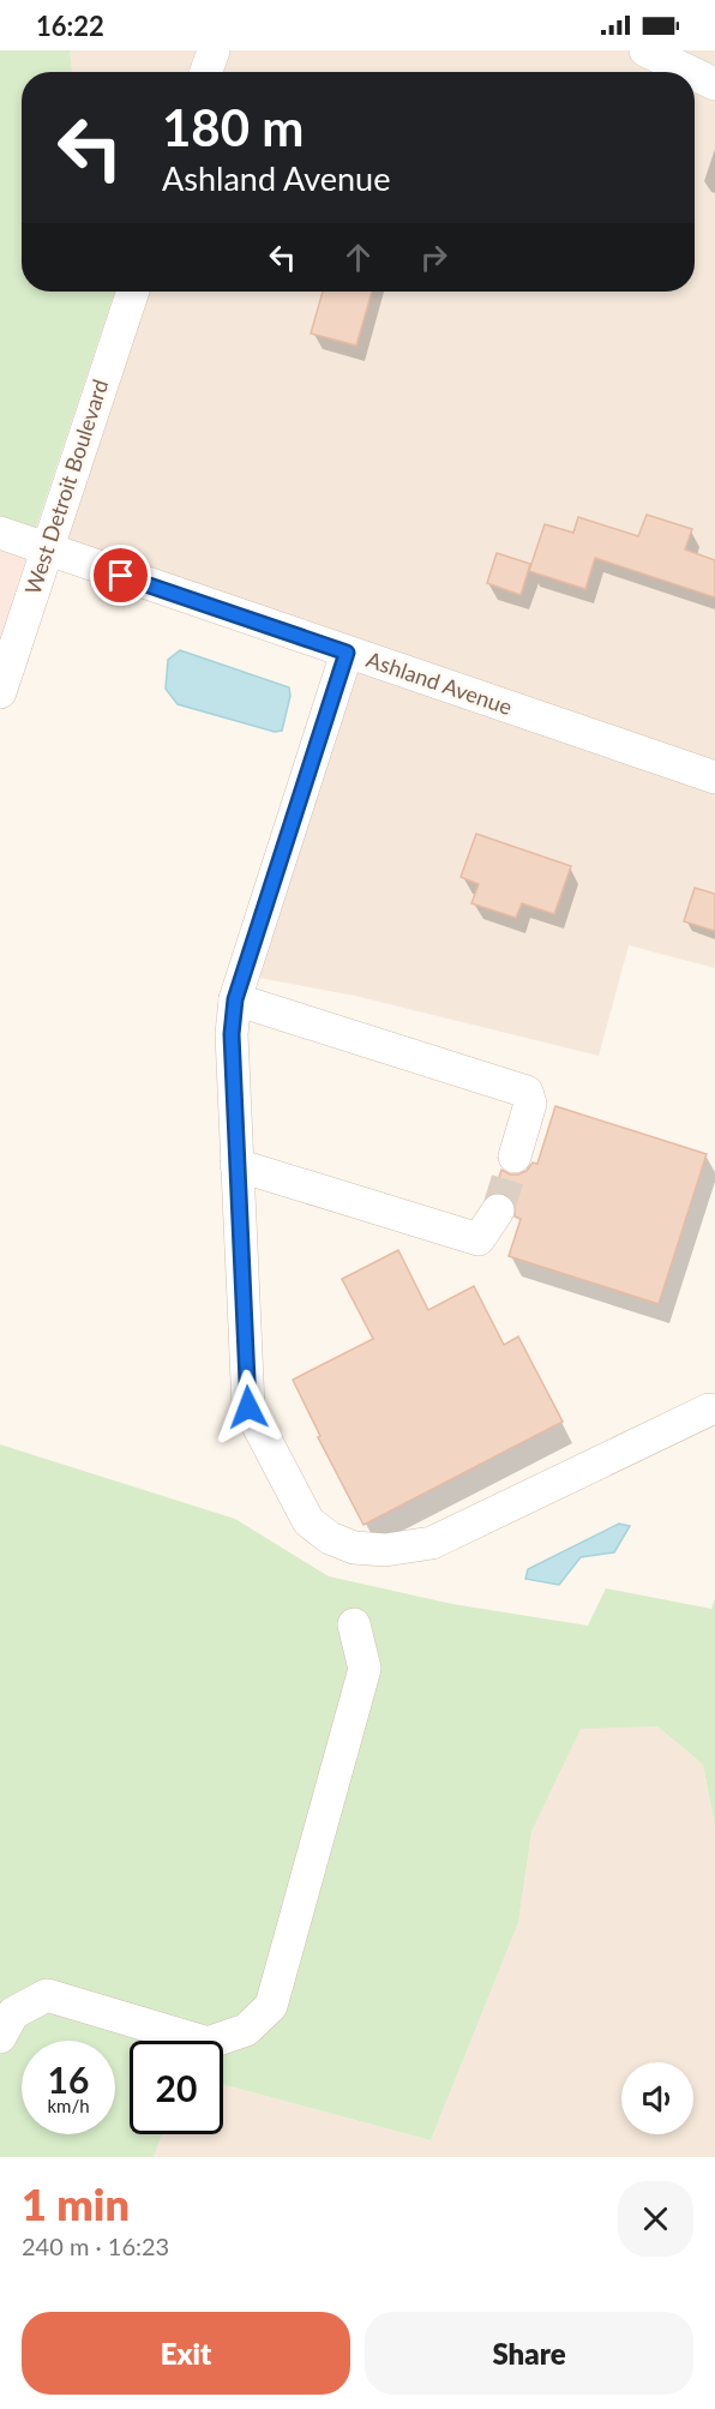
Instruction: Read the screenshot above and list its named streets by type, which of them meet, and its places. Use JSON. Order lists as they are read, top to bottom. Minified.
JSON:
{"streets":{"street":["West Detroit Boulevard","Ashland Avenue"]},"crossings":[["West Detroit Boulevard","Ashland Avenue"]],"page":{"status":"16:22","turn":["180 m","Ashland Avenue"],"speed":"16 km/h","limit":"20","heading":["1 min","240 m · 16:23"],"buttons":["Exit","Share"]}}
